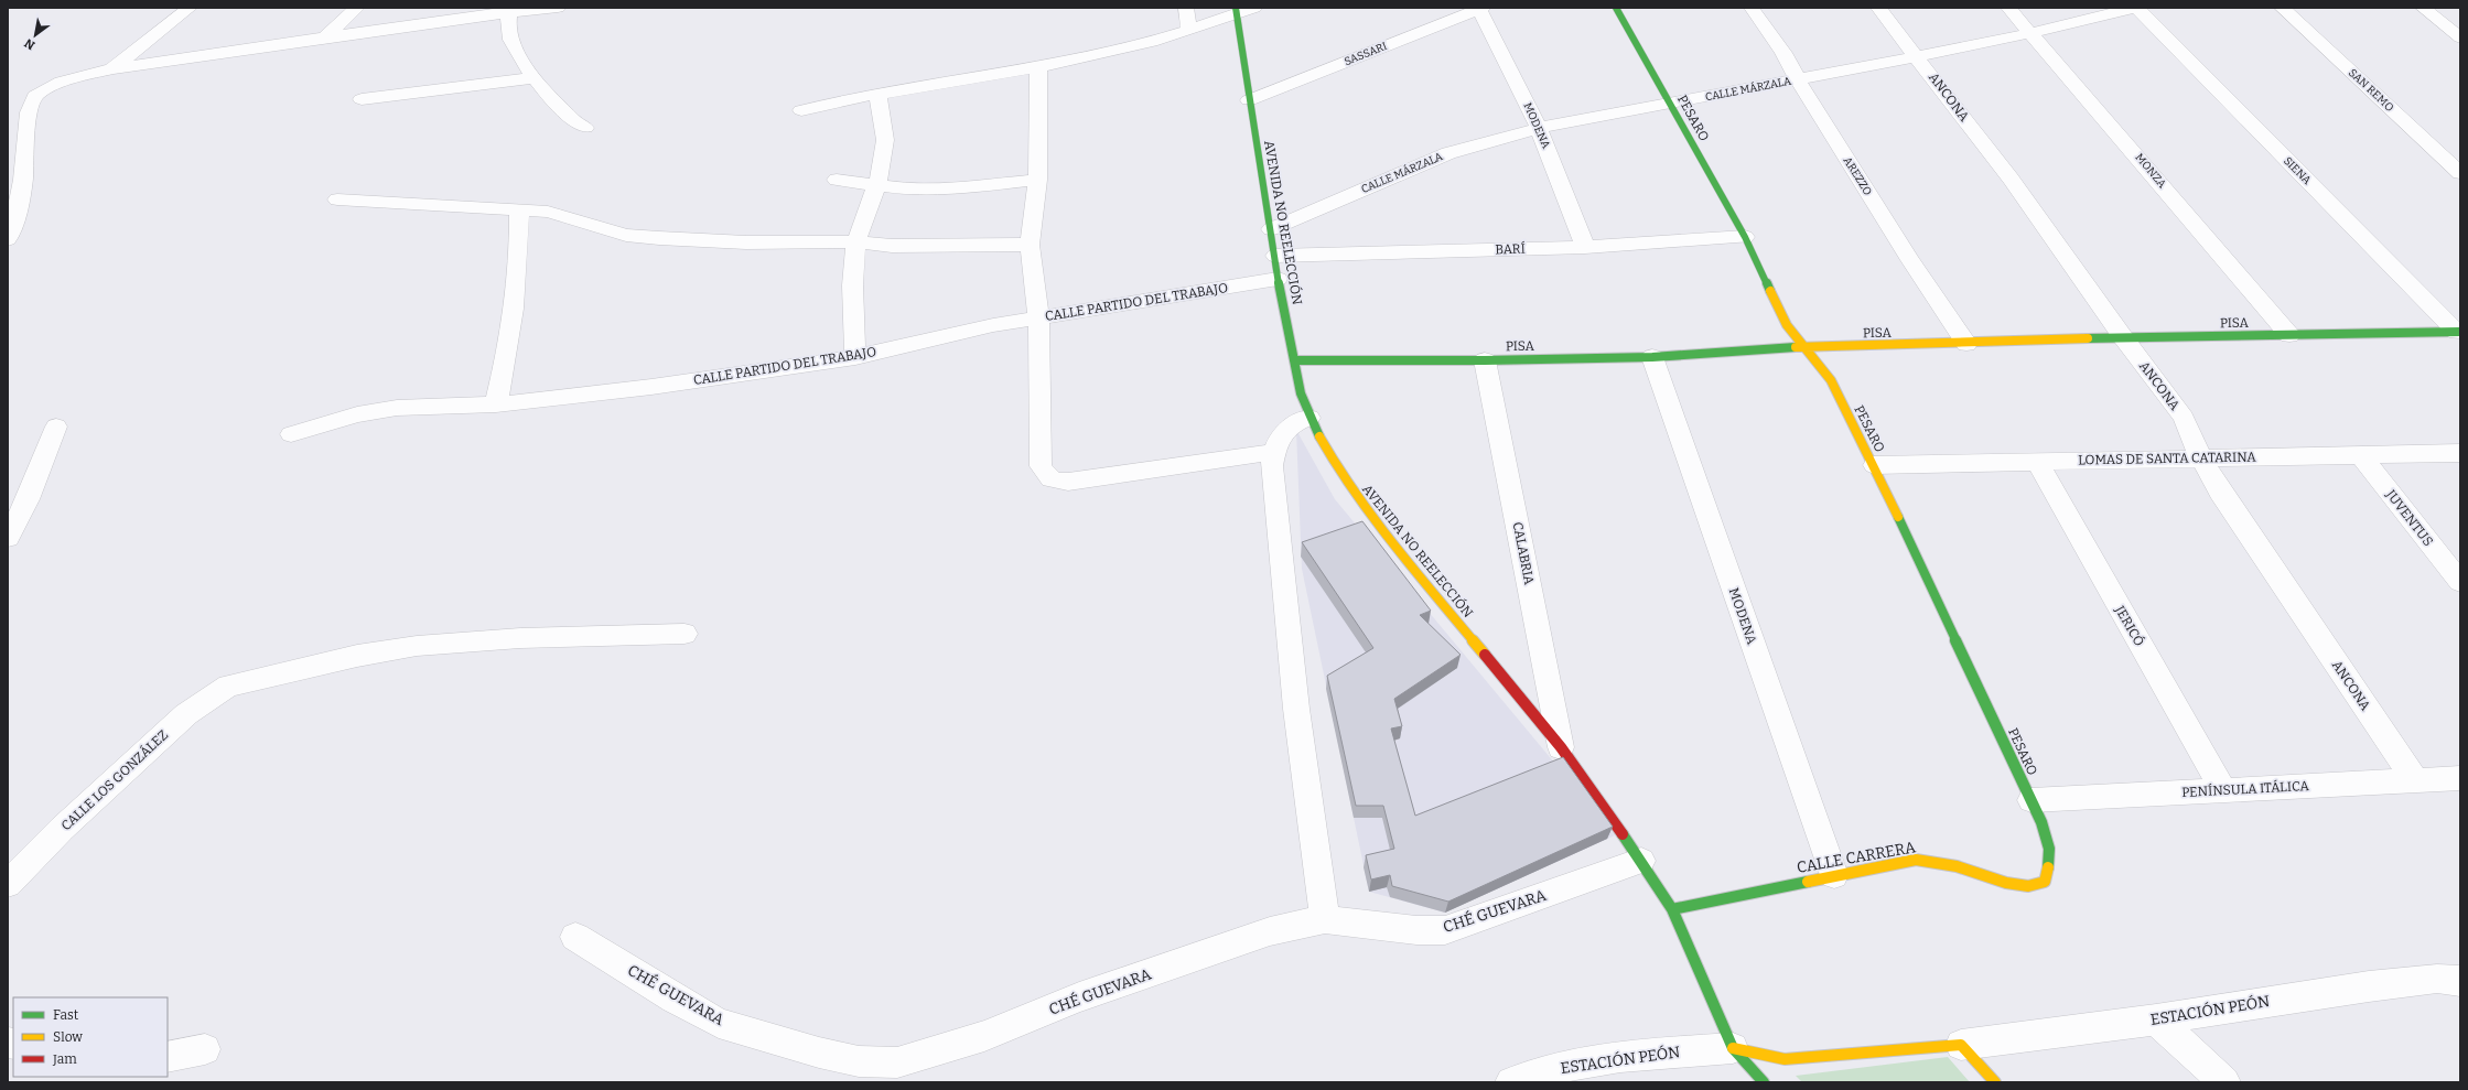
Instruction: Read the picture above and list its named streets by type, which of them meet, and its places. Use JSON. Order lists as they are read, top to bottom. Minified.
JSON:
{"streets":{"street":["SASSARI","CALLE MÁRZALA","SAN REMO","ANCONA","PESARO","MODENA","MONZA","SIENA","AREZZO","AVENIDA NO REELECCIÓN","BARÍ","CALLE PARTIDO DEL TRABAJO","PISA","LOMAS DE SANTA CATARINA","JUVENTUS","CALABRIA","JERICÓ","CALLE LOS GONZÁLEZ","PENÍNSULA ITÁLICA","CALLE CARRERA","CHÉ GUEVARA","ESTACIÓN PEÓN"]},"crossings":[["SASSARI","MODENA"],["SASSARI","AVENIDA NO REELECCIÓN"],["CALLE MÁRZALA","ANCONA"],["CALLE MÁRZALA","PESARO"],["CALLE MÁRZALA","MODENA"],["CALLE MÁRZALA","MONZA"],["CALLE MÁRZALA","AREZZO"],["CALLE MÁRZALA","AVENIDA NO REELECCIÓN"],["ANCONA","PISA"],["ANCONA","LOMAS DE SANTA CATARINA"],["ANCONA","PENÍNSULA ITÁLICA"],["PESARO","BARÍ"],["PESARO","PISA"],["PESARO","LOMAS DE SANTA CATARINA"],["PESARO","PENÍNSULA ITÁLICA"],["PESARO","CALLE CARRERA"],["MODENA","BARÍ"],["MODENA","PISA"],["MODENA","CALLE CARRERA"],["MONZA","PISA"],["SIENA","PISA"],["AREZZO","PISA"],["AVENIDA NO REELECCIÓN","BARÍ"],["AVENIDA NO REELECCIÓN","CALLE PARTIDO DEL TRABAJO"],["AVENIDA NO REELECCIÓN","PISA"],["AVENIDA NO REELECCIÓN","CALABRIA"],["AVENIDA NO REELECCIÓN","CALLE CARRERA"],["AVENIDA NO REELECCIÓN","CHÉ GUEVARA"],["AVENIDA NO REELECCIÓN","ESTACIÓN PEÓN"],["PISA","CALABRIA"],["LOMAS DE SANTA CATARINA","JUVENTUS"],["LOMAS DE SANTA CATARINA","JERICÓ"],["JERICÓ","PENÍNSULA ITÁLICA"]],"legend":["Fast","Slow","Jam"],"north":"bottom left"}
